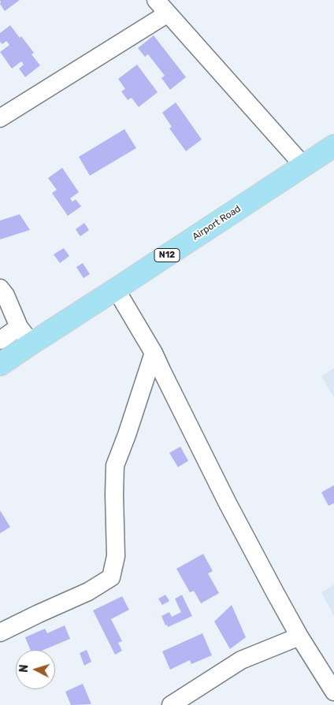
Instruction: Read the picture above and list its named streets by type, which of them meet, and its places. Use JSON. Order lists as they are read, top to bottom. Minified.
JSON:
{"streets":{"highway":["Airport Road","N12"]},"north":"left"}
